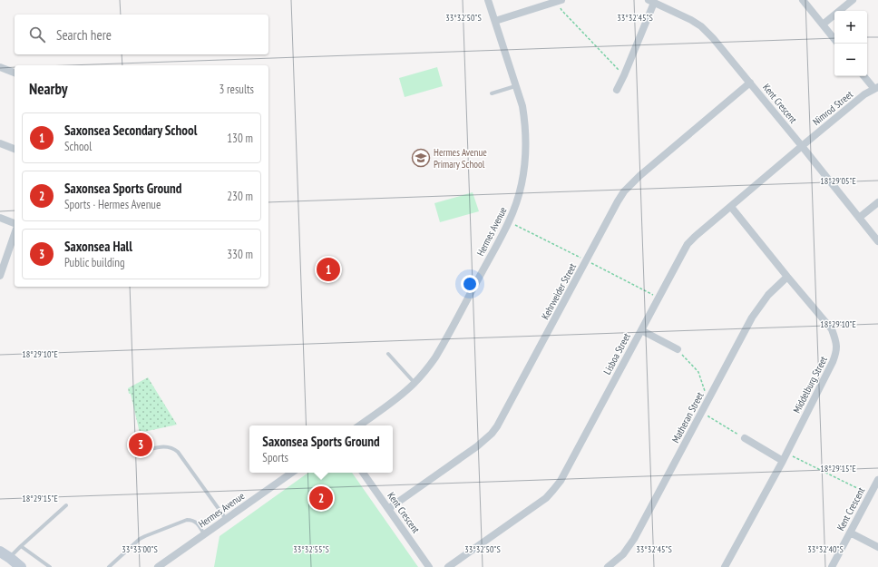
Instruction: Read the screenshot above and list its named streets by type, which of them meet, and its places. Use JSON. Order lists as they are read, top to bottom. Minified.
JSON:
{"streets":{"street":["Kent Crescent","Nimrod Street","Hermes Avenue","Kehrweider Street","Lisboa Street","Middelburg Street","Matheran Street"]},"crossings":[["Kent Crescent","Nimrod Street"],["Kent Crescent","Kehrweider Street"],["Kent Crescent","Lisboa Street"],["Nimrod Street","Lisboa Street"],["Lisboa Street","Middelburg Street"],["Middelburg Street","Matheran Street"]],"places":{"school or university":["Hermes Avenue Primary School"]},"page":{"map_buttons":["+","−"],"search":"Search here","heading":["Nearby","3 results"],"list":[{"mark":"1","name":"Saxonsea Secondary School","note":"School","value":"130 m"},{"mark":"2","name":"Saxonsea Sports Ground","note":"Sports · Hermes Avenue","value":"230 m"},{"mark":"3","name":"Saxonsea Hall","note":"Public building","value":"330 m"}],"pins":["1","3","2"],"popup":["Saxonsea Sports Ground","Sports"]},"coordinates":["33°32'50\"S","33°32'45\"S","18°29'05\"E","18°29'10\"E","18°29'15\"E","33°33'00\"S","33°32'55\"S","33°32'40\"S"]}
